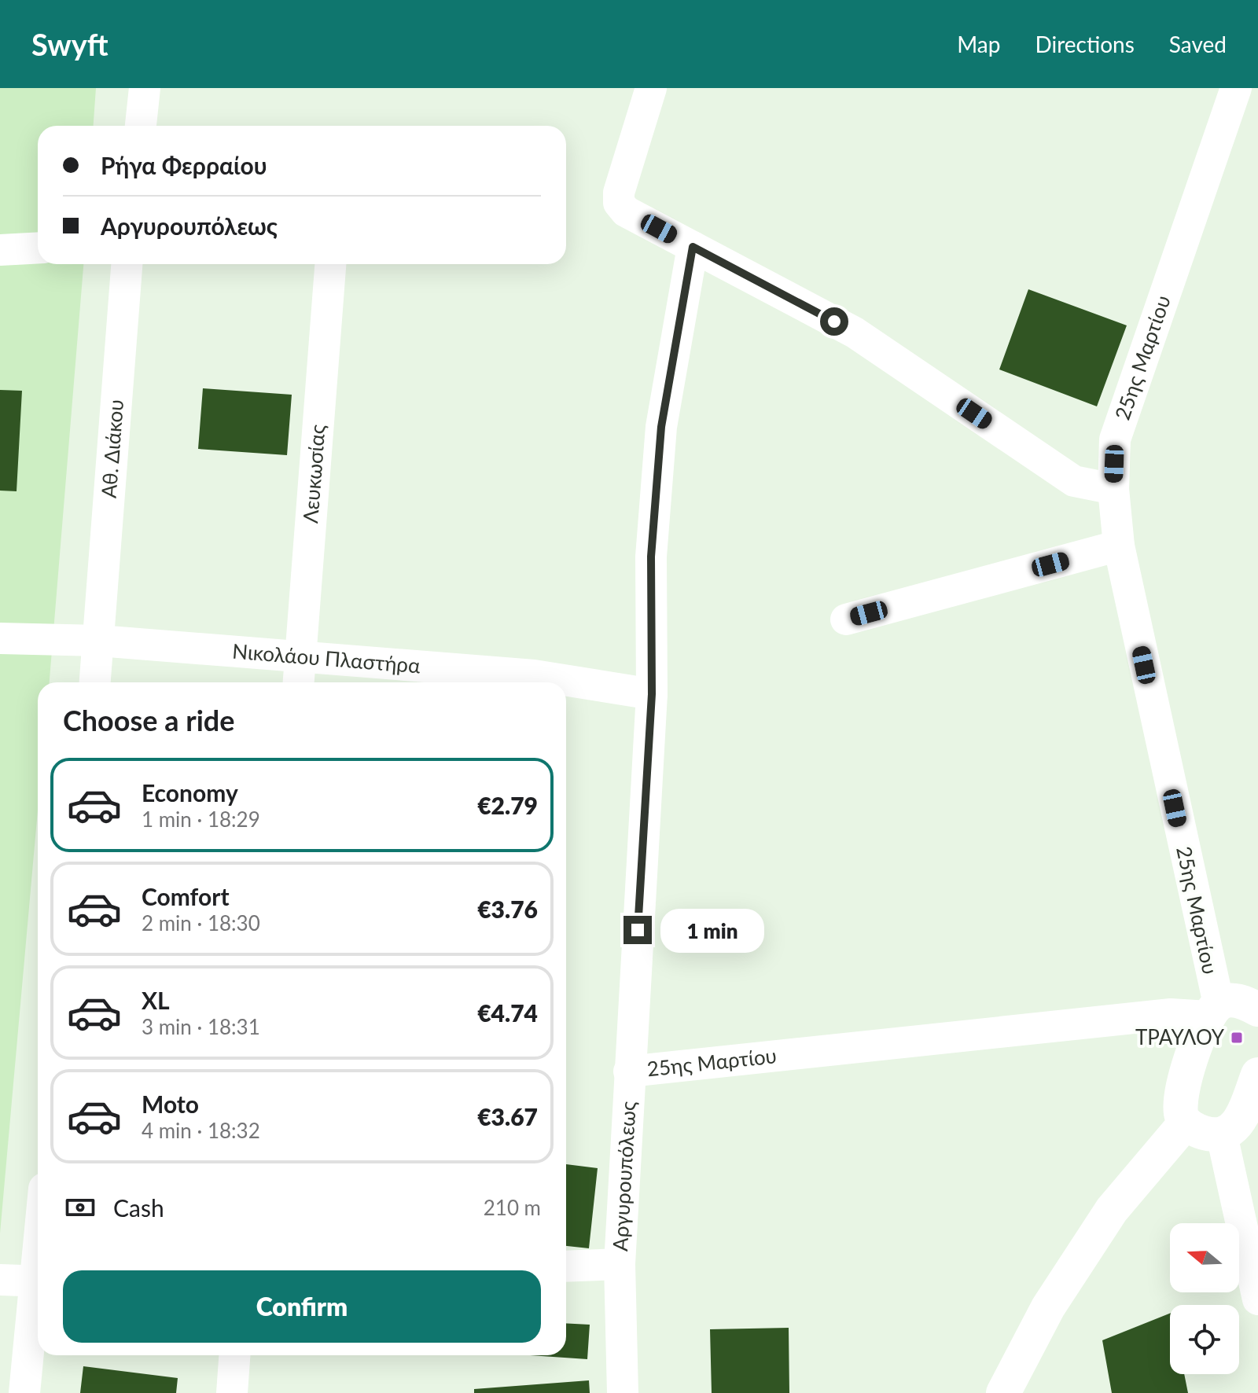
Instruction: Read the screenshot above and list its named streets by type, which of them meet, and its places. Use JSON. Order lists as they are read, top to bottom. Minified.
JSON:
{"streets":{"street":["25ης Μαρτίου","Αθ. Διάκου","Λευκωσίας","Νικολάου Πλαστήρα","Αργυρουπόλεως"]},"crossings":[["25ης Μαρτίου","Αργυρουπόλεως"],["Αθ. Διάκου","Νικολάου Πλαστήρα"],["Λευκωσίας","Νικολάου Πλαστήρα"],["Νικολάου Πλαστήρα","Αργυρουπόλεως"]],"places":{"transit":["ΤΡΑΥΛΟΥ"]},"north":"left","page":{"header":"Swyft","nav":["Map","Directions","Saved"],"banner":["Ρήγα Φερραίου","Αργυρουπόλεως"],"heading":"Choose a ride","list":[{"name":"Economy","note":"1 min · 18:29","value":"€2.79"},{"name":"Comfort","note":"2 min · 18:30","value":"€3.76"},{"name":"XL","note":"3 min · 18:31","value":"€4.74"},{"name":"Moto","note":"4 min · 18:32","value":"€3.67"}],"bubble":"1 min","pay":["Cash","210 m"],"buttons":"Confirm"}}
